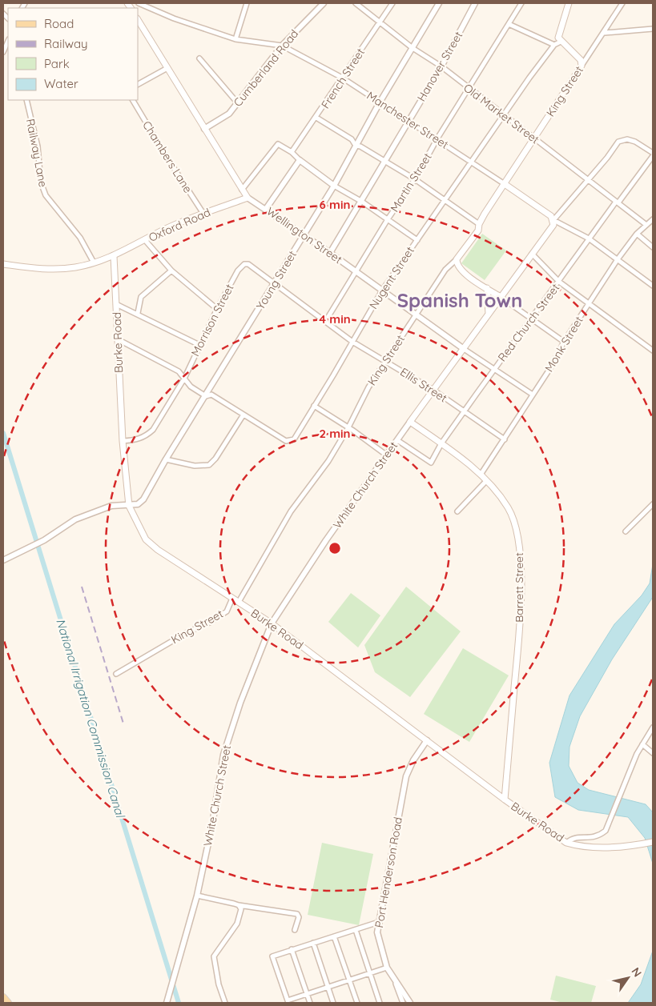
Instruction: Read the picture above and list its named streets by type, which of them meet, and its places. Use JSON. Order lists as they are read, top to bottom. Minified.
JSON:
{"streets":{"main road":["King Street","Manchester Street","Oxford Road","Wellington Street","Burke Road","White Church Street","Barrett Street"],"street":["Hanover Street","Cumberland Road","French Street","Old Market Street","Railway Lane","Chambers Lane","Martin Street","Nugent Street","Young Street","Morrison Street","Red Church Street","Monk Street","Ellis Street","Port Henderson Road"]},"crossings":[["Hanover Street","Old Market Street"],["Hanover Street","Manchester Street"],["Hanover Street","Wellington Street"],["Cumberland Road","Manchester Street"],["Cumberland Road","Wellington Street"],["French Street","Old Market Street"],["French Street","Manchester Street"],["King Street","Old Market Street"],["King Street","Manchester Street"],["King Street","Wellington Street"],["King Street","Burke Road"],["King Street","Ellis Street"],["Old Market Street","Martin Street"],["Old Market Street","Nugent Street"],["Old Market Street","Young Street"],["Old Market Street","Red Church Street"],["Old Market Street","Monk Street"],["Old Market Street","White Church Street"],["Manchester Street","Martin Street"],["Manchester Street","Nugent Street"],["Manchester Street","Young Street"],["Manchester Street","Red Church Street"],["Manchester Street","Monk Street"],["Manchester Street","White Church Street"],["Railway Lane","Oxford Road"],["Chambers Lane","Oxford Road"],["Martin Street","Wellington Street"],["Martin Street","Ellis Street"],["Oxford Road","Wellington Street"],["Oxford Road","Burke Road"],["Wellington Street","Nugent Street"],["Wellington Street","Young Street"],["Wellington Street","Red Church Street"],["Wellington Street","Monk Street"],["Wellington Street","White Church Street"],["Nugent Street","Young Street"],["Nugent Street","Ellis Street"],["Young Street","Burke Road"],["Young Street","Ellis Street"],["Morrison Street","Burke Road"],["Morrison Street","Ellis Street"],["Red Church Street","Ellis Street"],["Red Church Street","White Church Street"],["Red Church Street","Barrett Street"],["Burke Road","White Church Street"],["Burke Road","Barrett Street"],["Burke Road","Port Henderson Road"],["Monk Street","Ellis Street"],["Monk Street","Barrett Street"],["Ellis Street","White Church Street"],["White Church Street","Barrett Street"]],"districts":["Spanish Town"],"water":["National Irrigation Commission Canal"],"legend":["Road","Railway","Park","Water"],"north":"top right","rings":["6 min","4 min","2 min"]}
